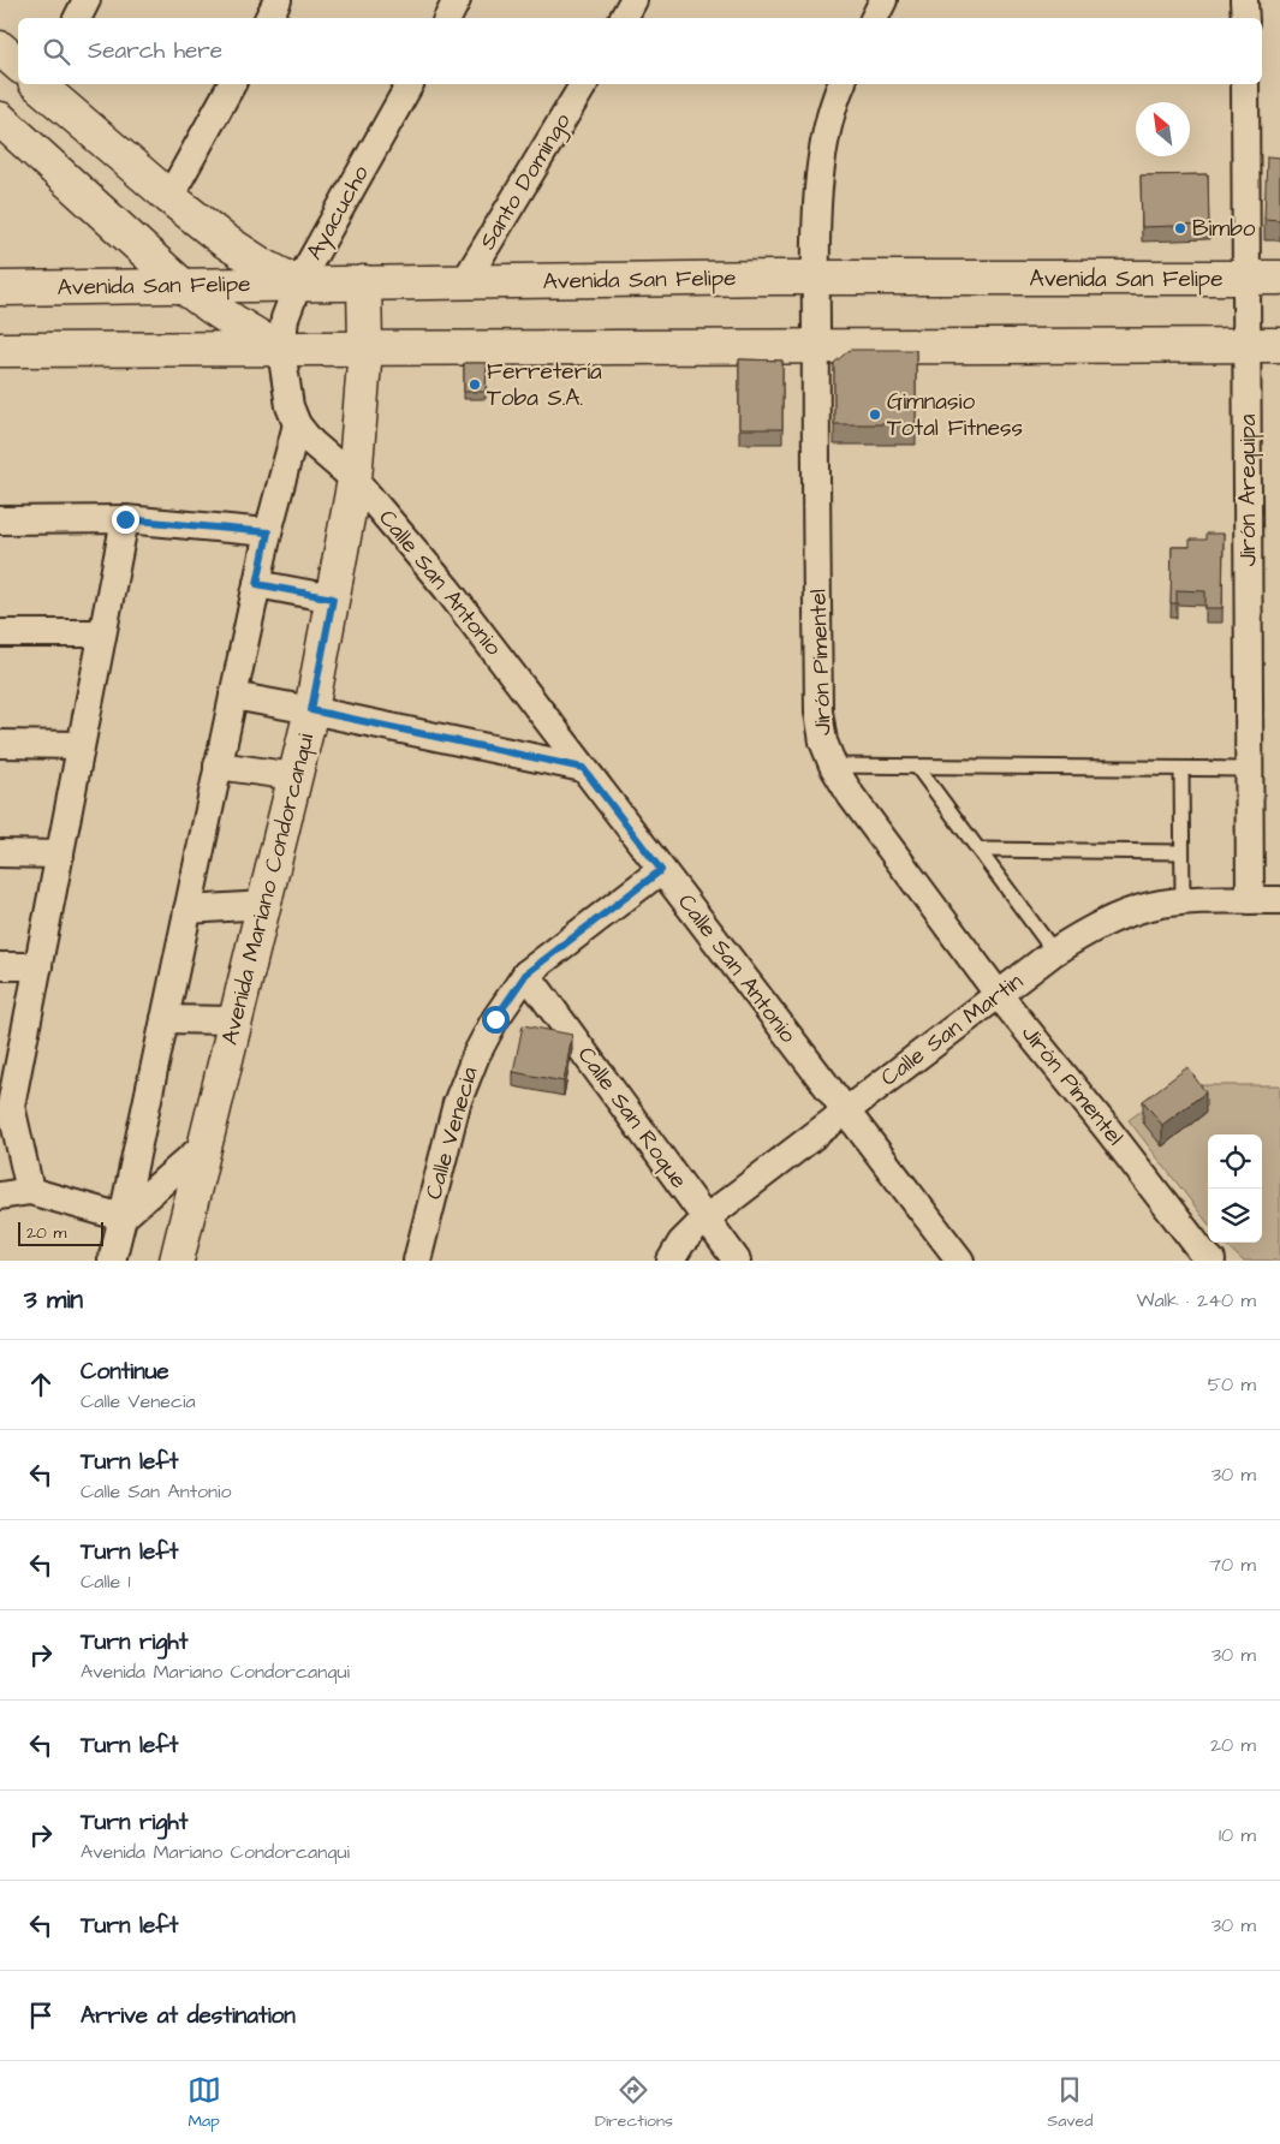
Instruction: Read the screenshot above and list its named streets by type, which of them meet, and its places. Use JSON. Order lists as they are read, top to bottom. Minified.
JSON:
{"streets":{"main road":["Avenida San Felipe","Avenida Mariano Condorcanqui"],"street":["Santo Domingo","Ayacucho","Jirón Arequipa","Calle San Antonio","Jirón Pimentel","Calle San Martin","Calle San Roque","Calle Venecia"]},"crossings":[["Santo Domingo","Avenida San Felipe"],["Ayacucho","Avenida San Felipe"],["Avenida San Felipe","Jirón Arequipa"],["Avenida San Felipe","Jirón Pimentel"],["Avenida San Felipe","Avenida Mariano Condorcanqui"],["Jirón Arequipa","Calle San Martin"],["Calle San Antonio","Avenida Mariano Condorcanqui"],["Calle San Antonio","Calle San Martin"],["Calle San Antonio","Calle Venecia"],["Jirón Pimentel","Calle San Martin"],["Calle San Martin","Calle San Roque"],["Calle San Roque","Calle Venecia"]],"places":["Bimbo","Ferretería Toba S.A.","Gimnasio Total Fitness"],"scale_bar":"20 m","north":"top left","page":{"search":"Search here","scale":"20 m","heading":["3 min","Walk · 240 m"],"list":[["Continue","Calle Venecia","50 m"],["Turn left","Calle San Antonio","30 m"],["Turn left","Calle 1","70 m"],["Turn right","Avenida Mariano Condorcanqui","30 m"],["Turn left","20 m"],["Turn right","Avenida Mariano Condorcanqui","10 m"],["Turn left","30 m"],"Arrive at destination"],"nav":["Map","Directions","Saved"]}}
